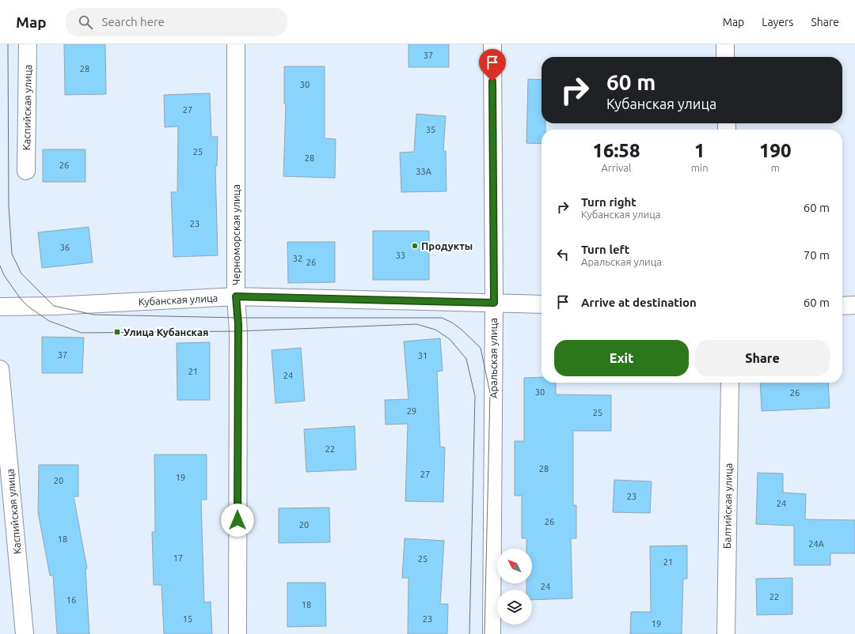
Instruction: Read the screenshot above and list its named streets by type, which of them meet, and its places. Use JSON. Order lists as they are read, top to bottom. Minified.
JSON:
{"streets":{"street":["Каспийская улица","Черноморская улица","Кубанская улица","Аральская улица","Балтийская улица"]},"crossings":[["Черноморская улица","Кубанская улица"],["Кубанская улица","Аральская улица"]],"places":{"other":["Продукты"],"transit":["Улица Кубанская"]},"house_numbers":["37","28","30","27","35","25","28","26","33А","23","36","33","32","26","37","31","21","24","30","26","29","25","22","28","27","19","20","23","24","26","20","18","24А","17","25","21","24","22","16","18","15","23","19"],"north":"top left","page":{"header":"Map","search":"Search here","nav":["Map","Layers","Share"],"turn":["60 m","Кубанская улица"],"eta":["16:58","Arrival","1","min","190","m"],"list":[{"name":"Turn right","note":"Кубанская улица","value":"60 m"},{"name":"Turn left","note":"Аральская улица","value":"70 m"},{"name":"Arrive at destination","value":"60 m"}],"buttons":["Exit","Share"]}}
